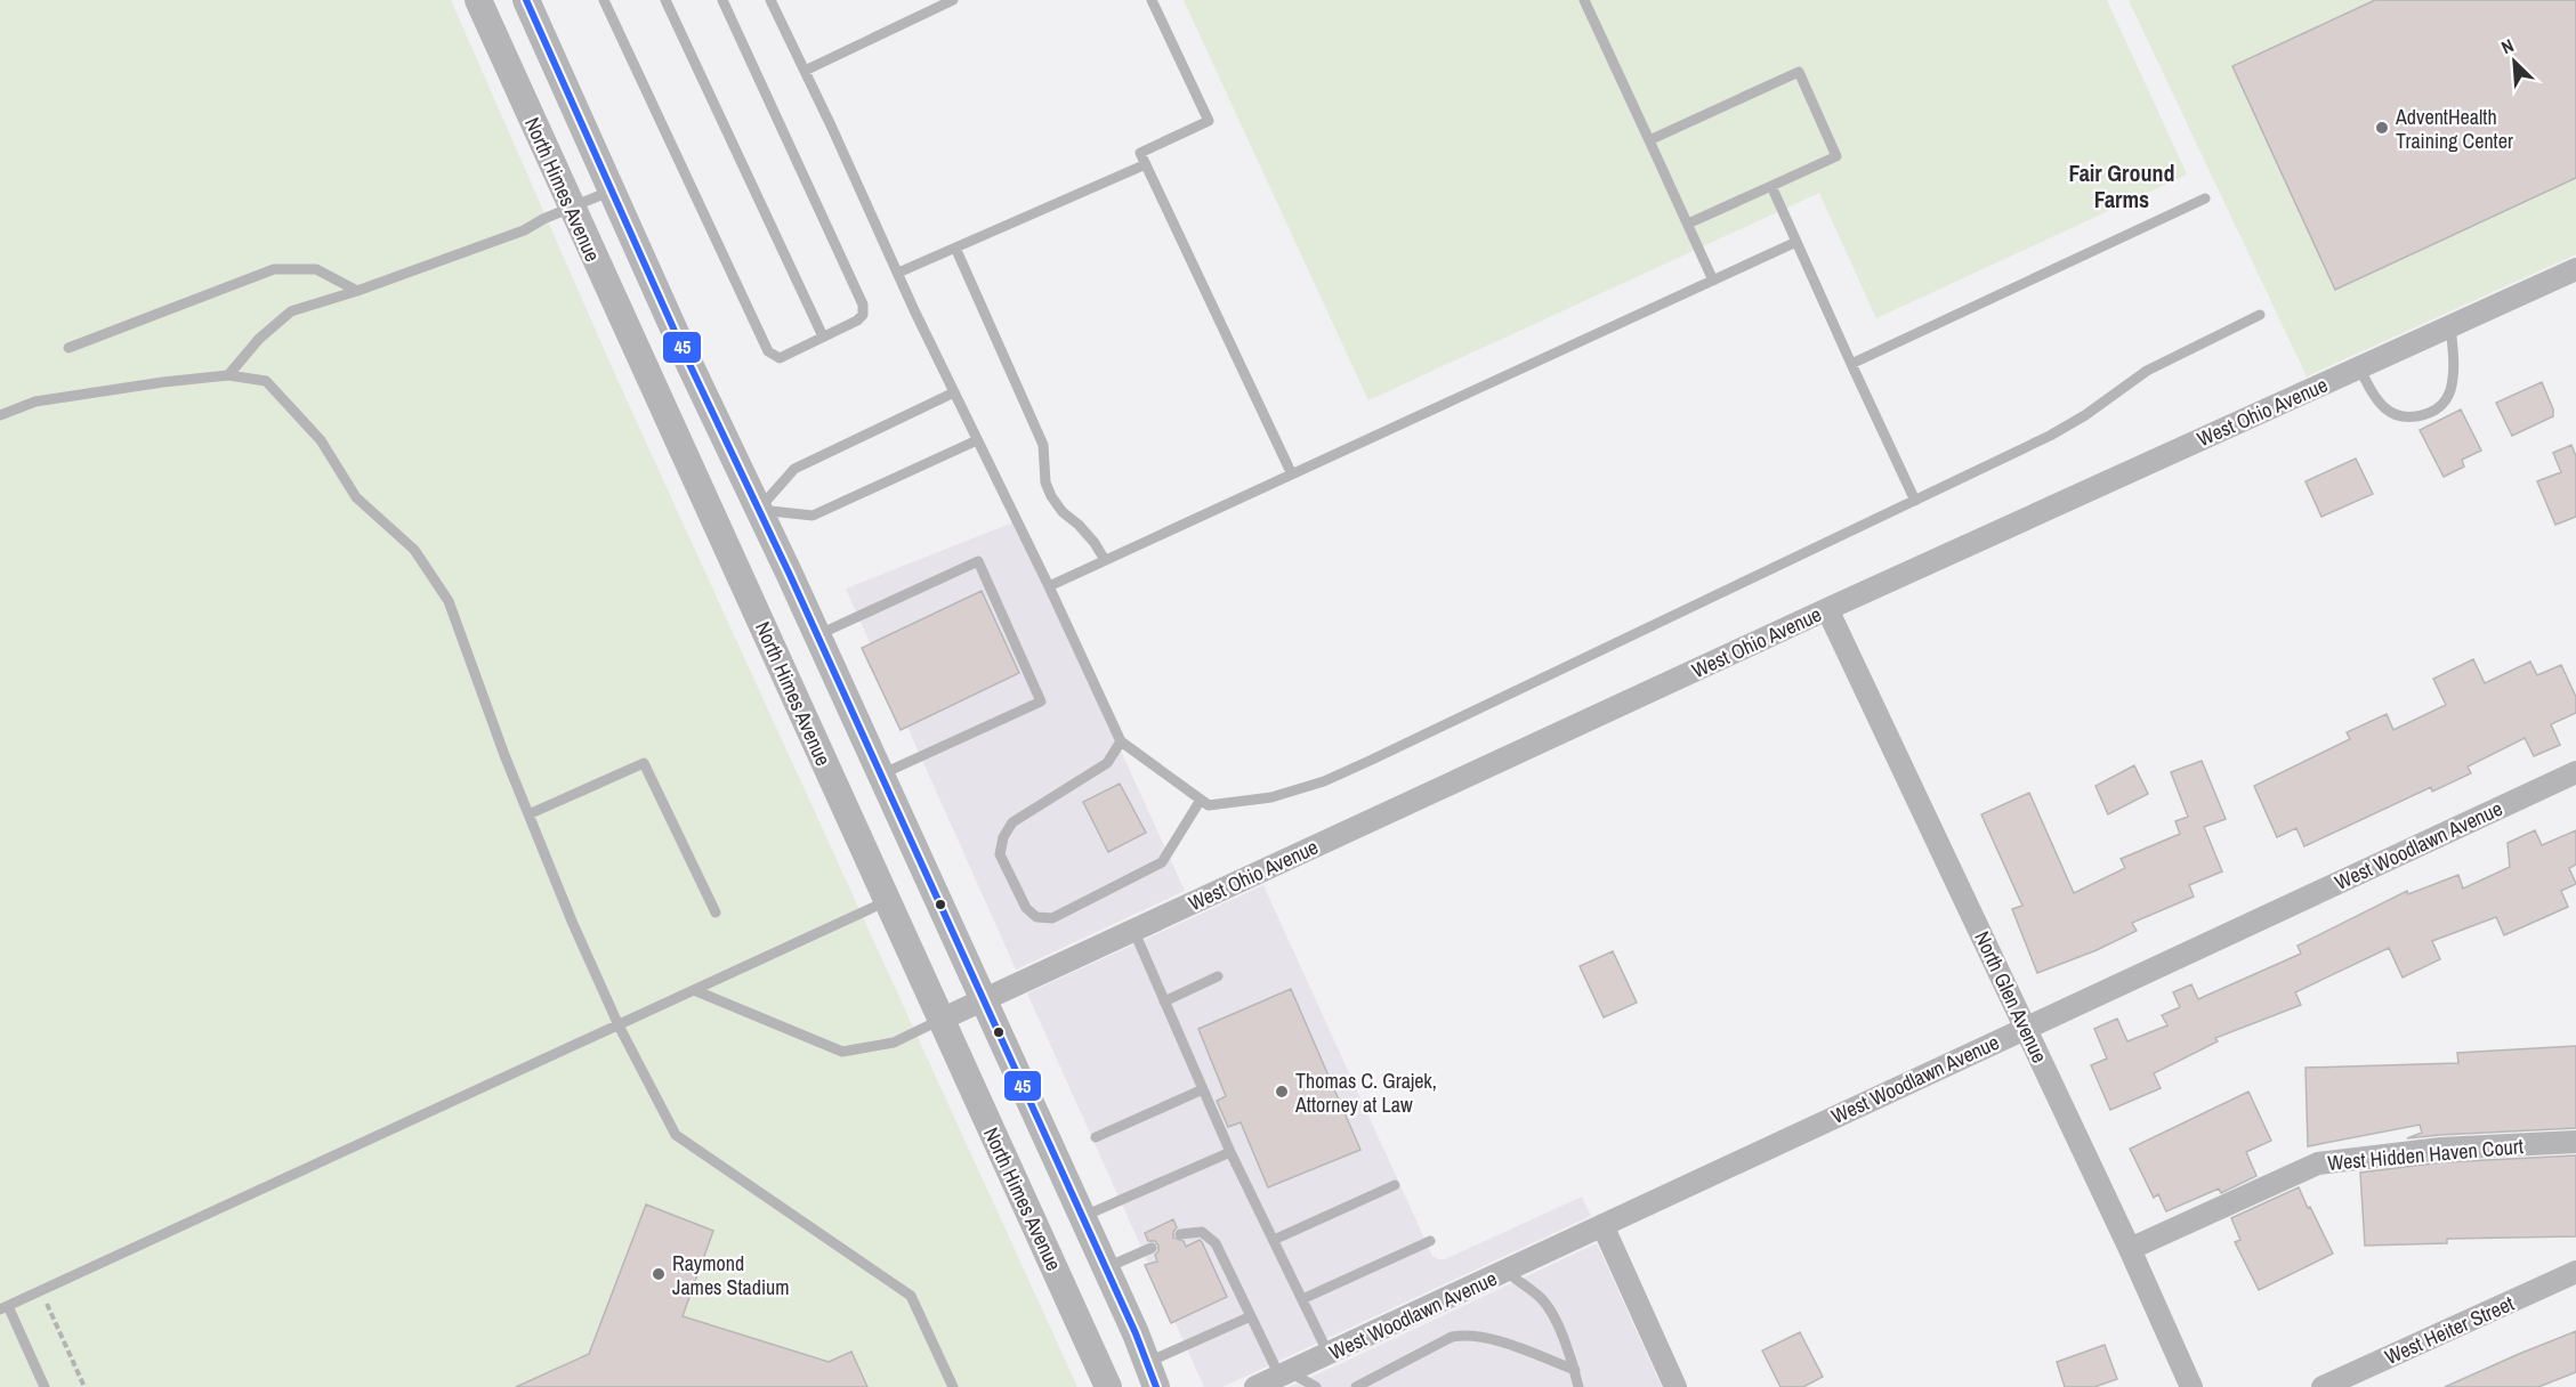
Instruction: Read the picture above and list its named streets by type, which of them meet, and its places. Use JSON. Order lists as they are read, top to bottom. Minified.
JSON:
{"streets":{"street":["North Himes Avenue","West Ohio Avenue","West Woodlawn Avenue","North Glen Avenue","West Hidden Haven Court","West Heiter Street"]},"crossings":[["North Himes Avenue","West Ohio Avenue"],["West Ohio Avenue","North Glen Avenue"],["West Woodlawn Avenue","North Glen Avenue"],["North Glen Avenue","West Hidden Haven Court"]],"districts":["Fair Ground Farms"],"places":["AdventHealth Training Center","Thomas C. Grajek, Attorney at Law","Raymond James Stadium"],"lines":["transit line 45"],"north":"top left"}
